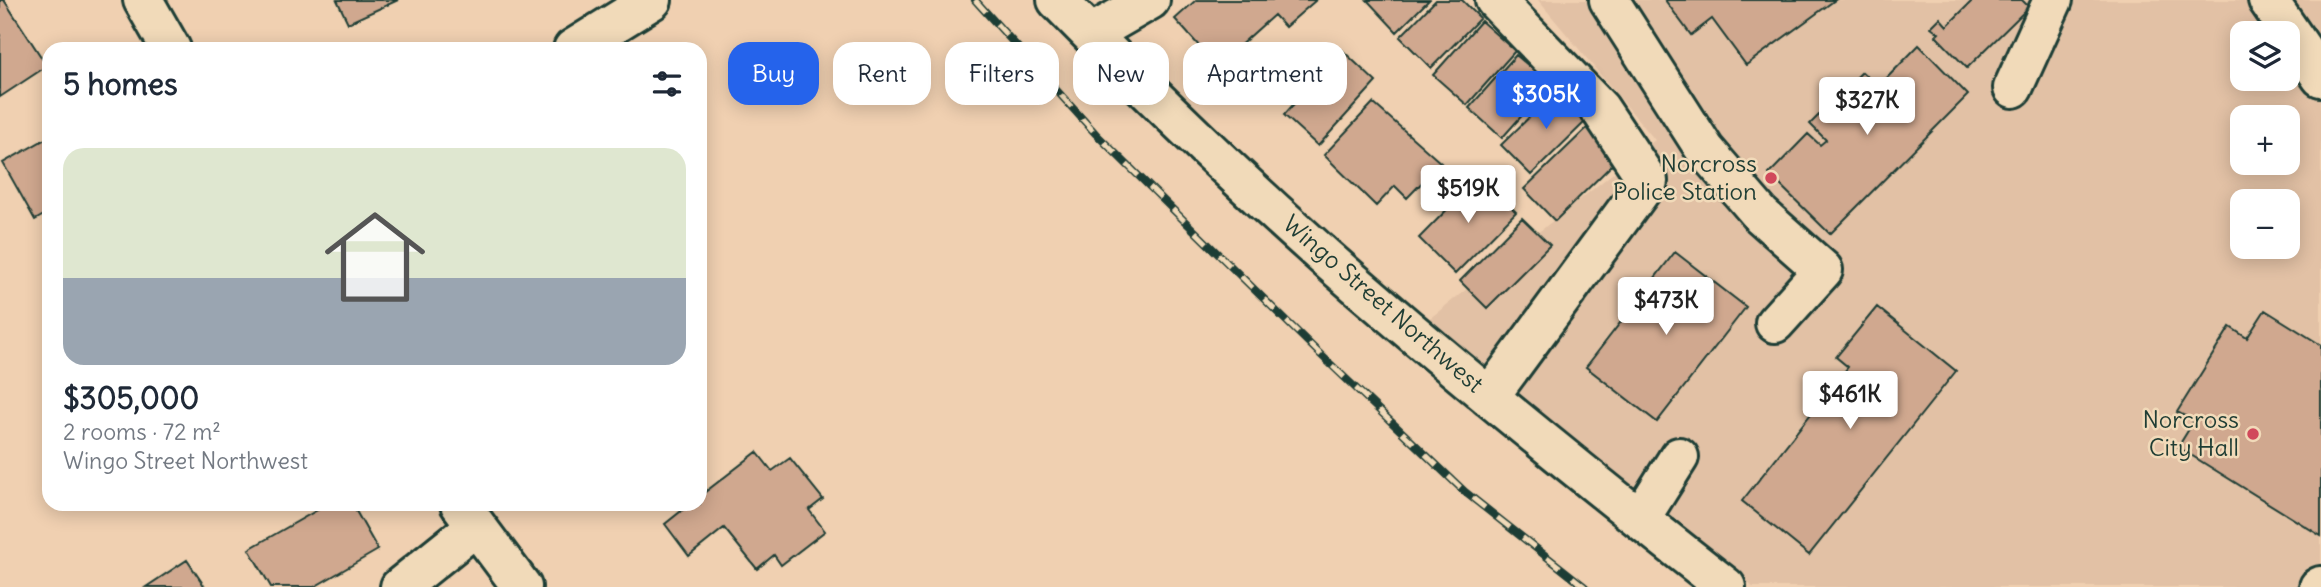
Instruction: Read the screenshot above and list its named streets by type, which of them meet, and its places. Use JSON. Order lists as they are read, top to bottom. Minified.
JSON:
{"streets":{"street":["Wingo Street Northwest"]},"places":["Norcross Police Station","Norcross City Hall"],"page":{"map_buttons":["+","−"],"chip":["Buy","Rent","Filters","New","Apartment"],"heading":"5 homes","price":["$305K","$327K","$519K","$473K","$461K"],"list":[{"name":"$305,000","note":"2 rooms · 72 m² · Wingo Street Northwest"}]}}
